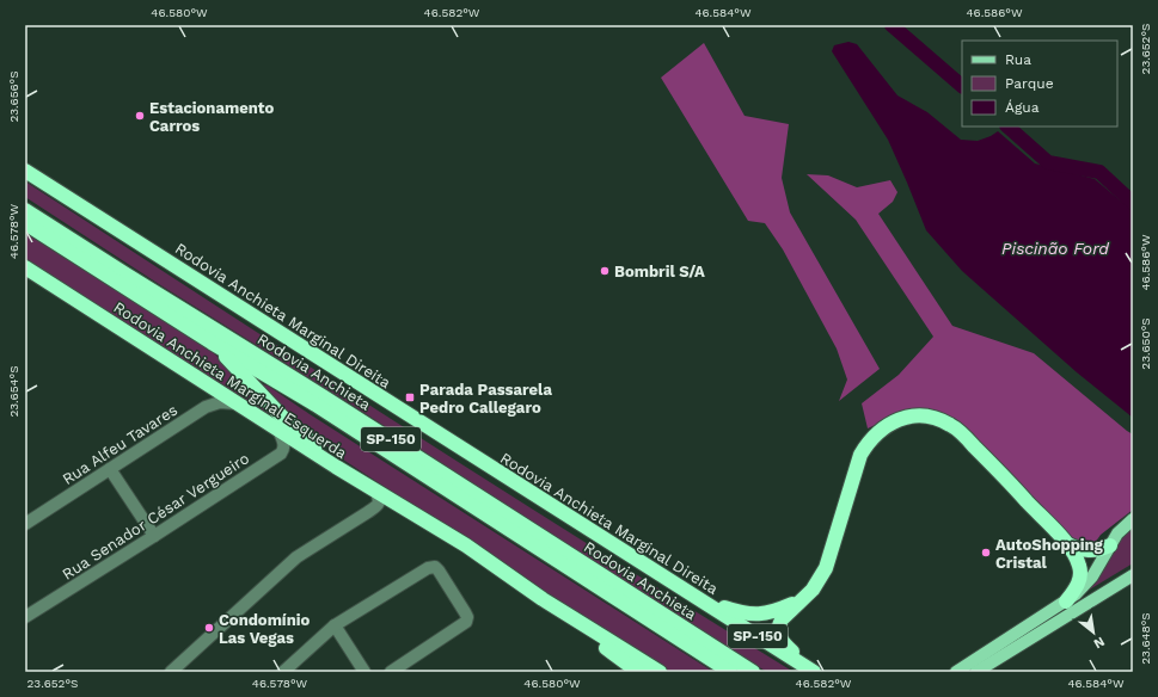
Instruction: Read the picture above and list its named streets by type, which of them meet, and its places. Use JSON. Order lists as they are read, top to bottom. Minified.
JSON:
{"streets":{"highway":["Rodovia Anchieta Marginal Direita","Rodovia Anchieta","Rodovia Anchieta Marginal Esquerda","SP-150"],"street":["Rua Alfeu Tavares","Rua Senador César Vergueiro"]},"crossings":[["Rodovia Anchieta Marginal Esquerda","Rua Alfeu Tavares"],["Rodovia Anchieta Marginal Esquerda","Rua Senador César Vergueiro"]],"water":["Piscinão Ford"],"places":{"other":["Estacionamento Carros","Bombril S/A","AutoShopping Cristal","Condomínio Las Vegas"],"transit":["Parada Passarela Pedro Callegaro"]},"legend":["Rua","Parque","Água"],"north":"bottom right","coordinates":["46.580°W","46.582°W","46.584°W","46.586°W","23.652°S","23.656°S","46.578°W","23.650°S","23.654°S","23.648°S"]}
